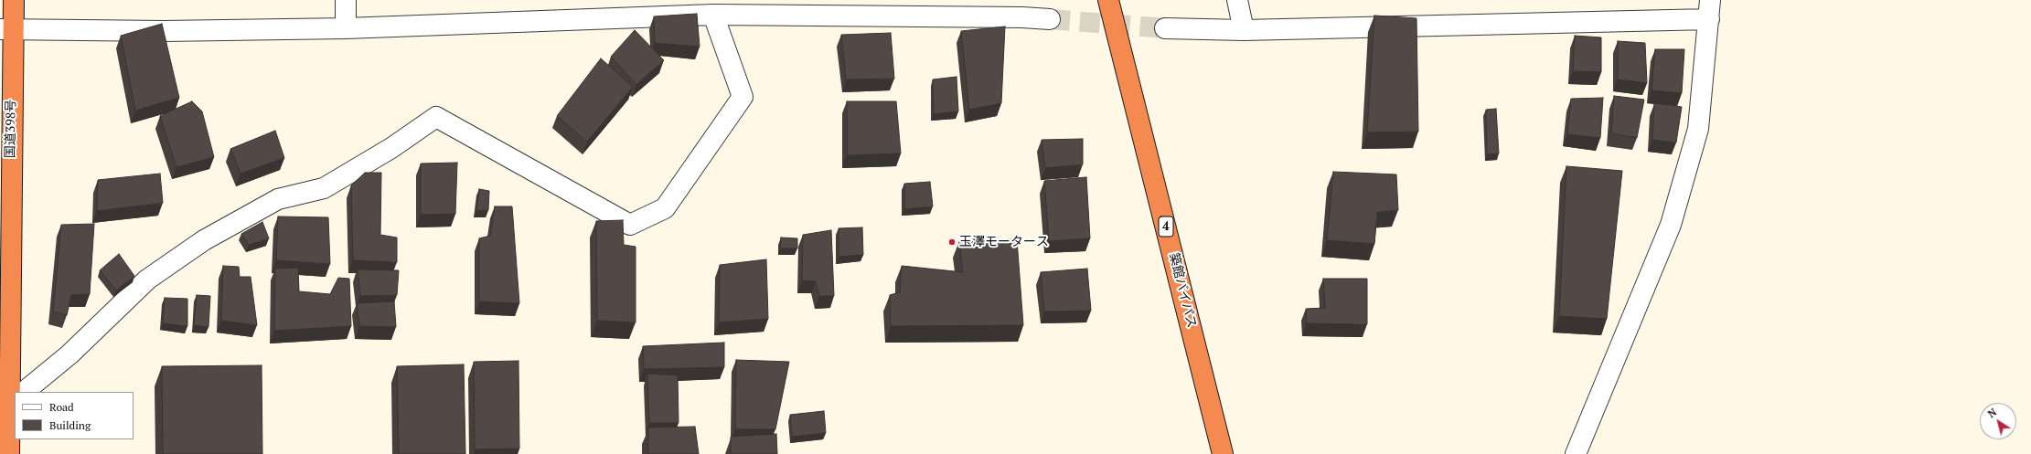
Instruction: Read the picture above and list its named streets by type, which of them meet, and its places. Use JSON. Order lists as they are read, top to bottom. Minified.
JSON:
{"streets":{"highway":["国道398号","4","築館バイパス"]},"places":["玉澤モータース"],"legend":["Road","Building"],"north":"top left"}
